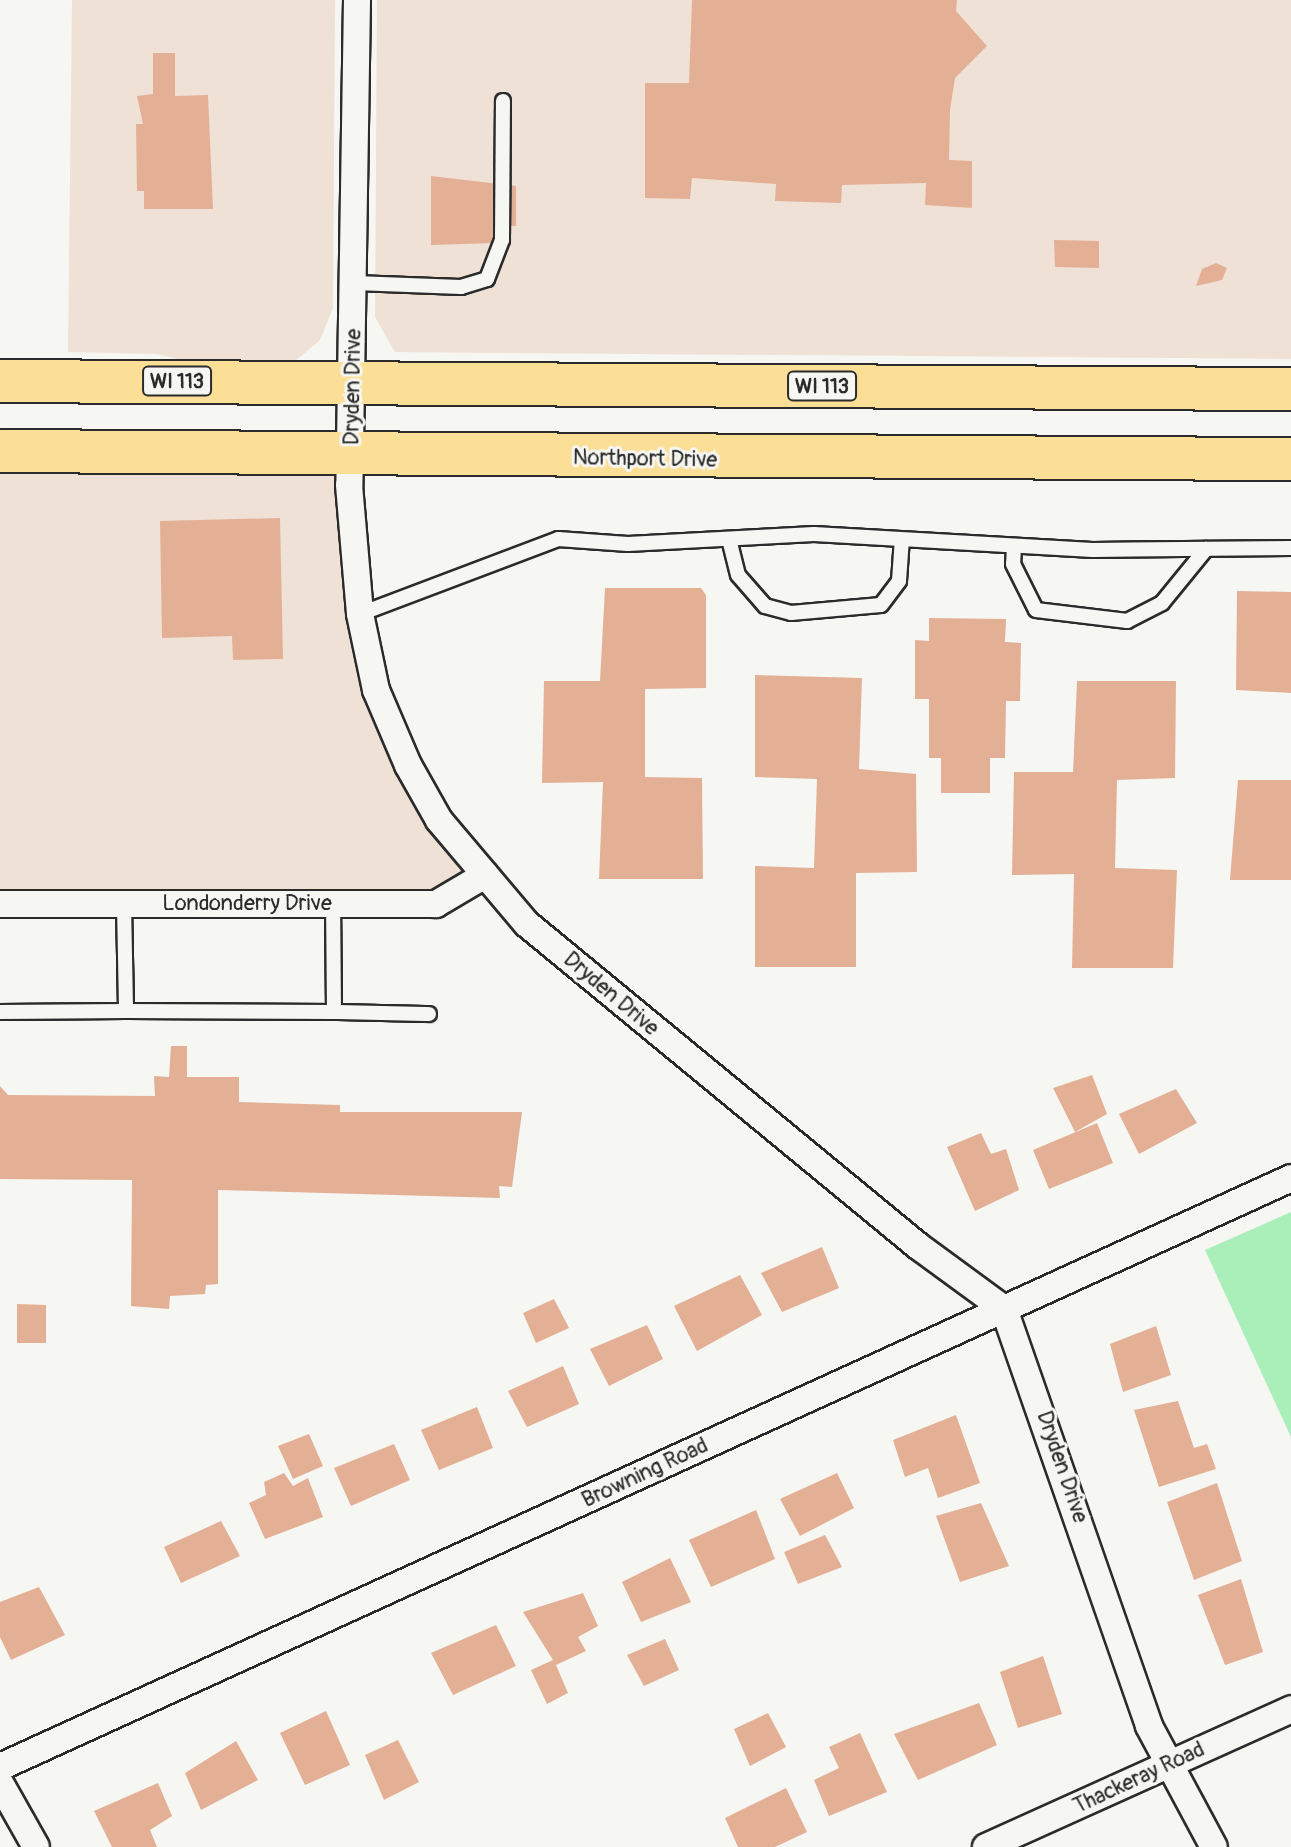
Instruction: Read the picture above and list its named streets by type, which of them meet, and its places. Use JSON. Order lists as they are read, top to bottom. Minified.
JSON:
{"streets":{"main road":["WI 113","Northport Drive"],"street":["Dryden Drive","Londonderry Drive","Browning Road","Thackeray Road"]},"crossings":[["WI 113","Dryden Drive"],["Dryden Drive","Northport Drive"],["Dryden Drive","Londonderry Drive"],["Dryden Drive","Browning Road"],["Dryden Drive","Thackeray Road"]]}
